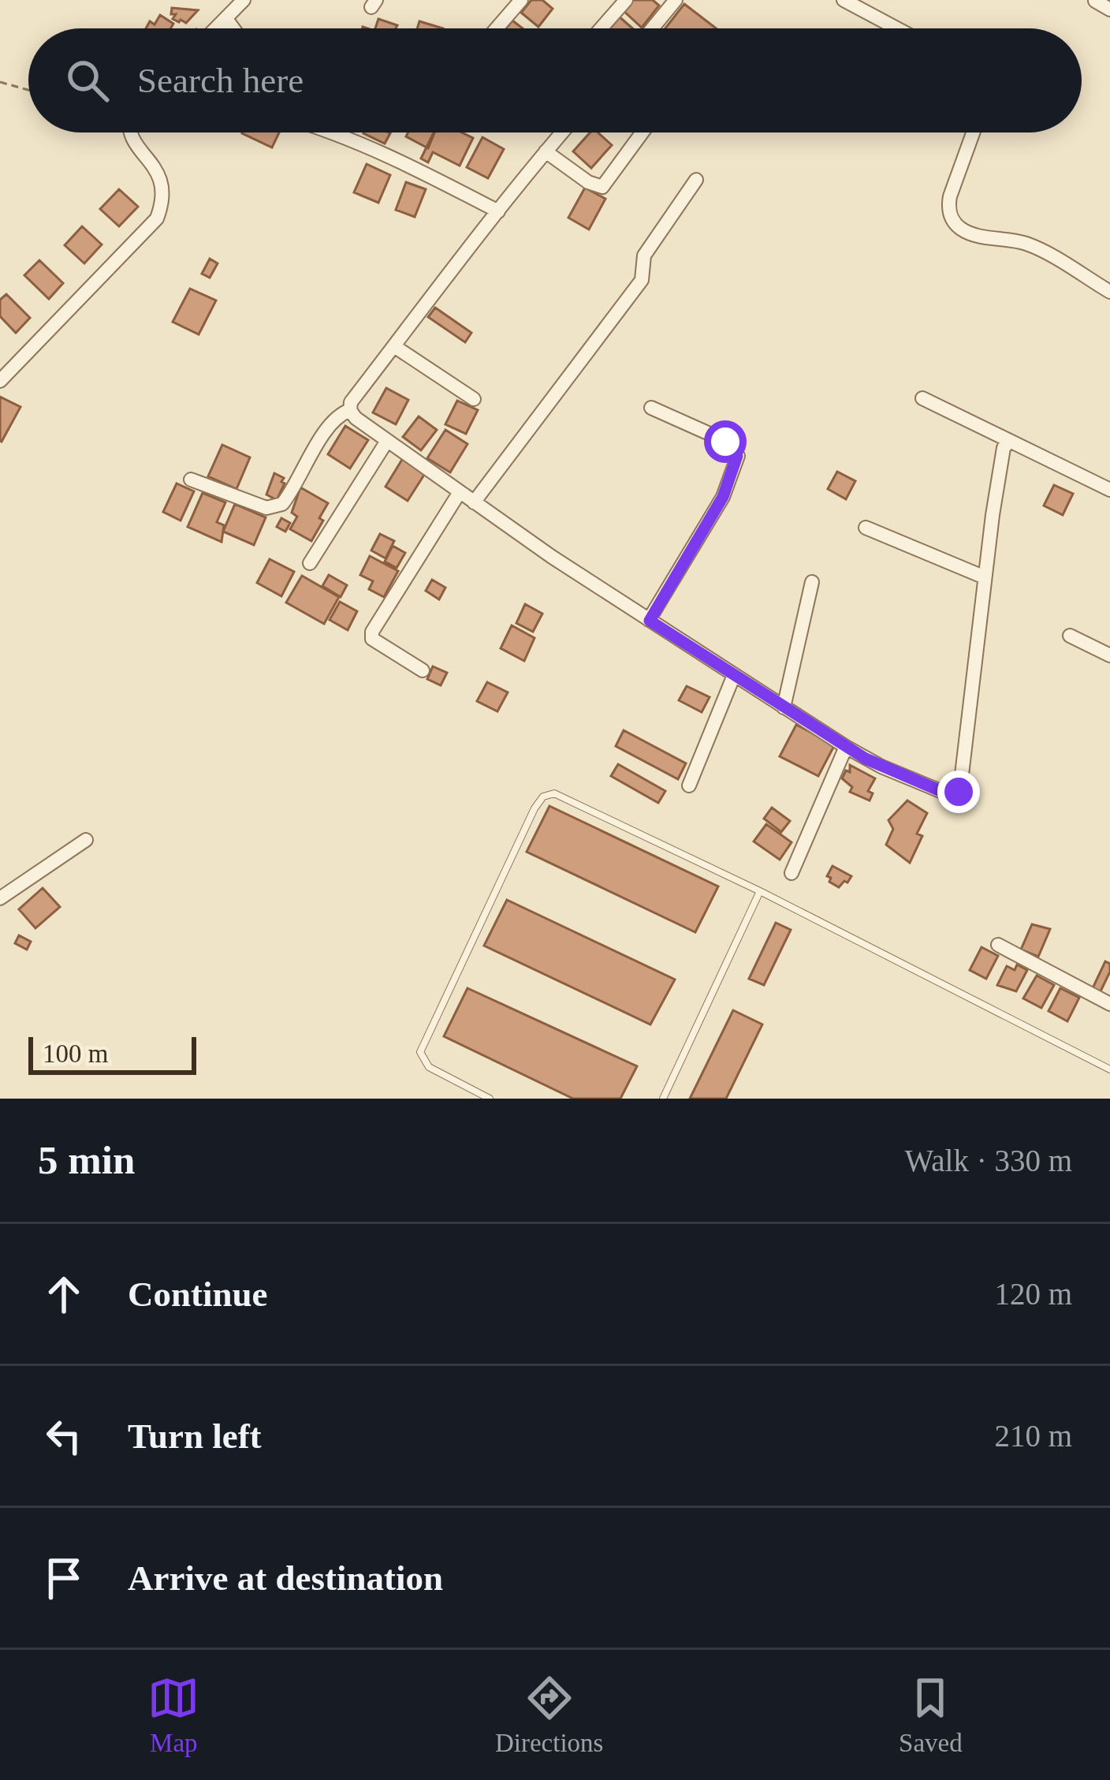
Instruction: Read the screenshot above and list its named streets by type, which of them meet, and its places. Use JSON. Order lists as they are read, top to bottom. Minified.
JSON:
{"scale_bar":"100 m","page":{"search":"Search here","scale":"100 m","heading":["5 min","Walk · 330 m"],"list":[["Continue","120 m"],["Turn left","210 m"],"Arrive at destination"],"nav":["Map","Directions","Saved"]}}
